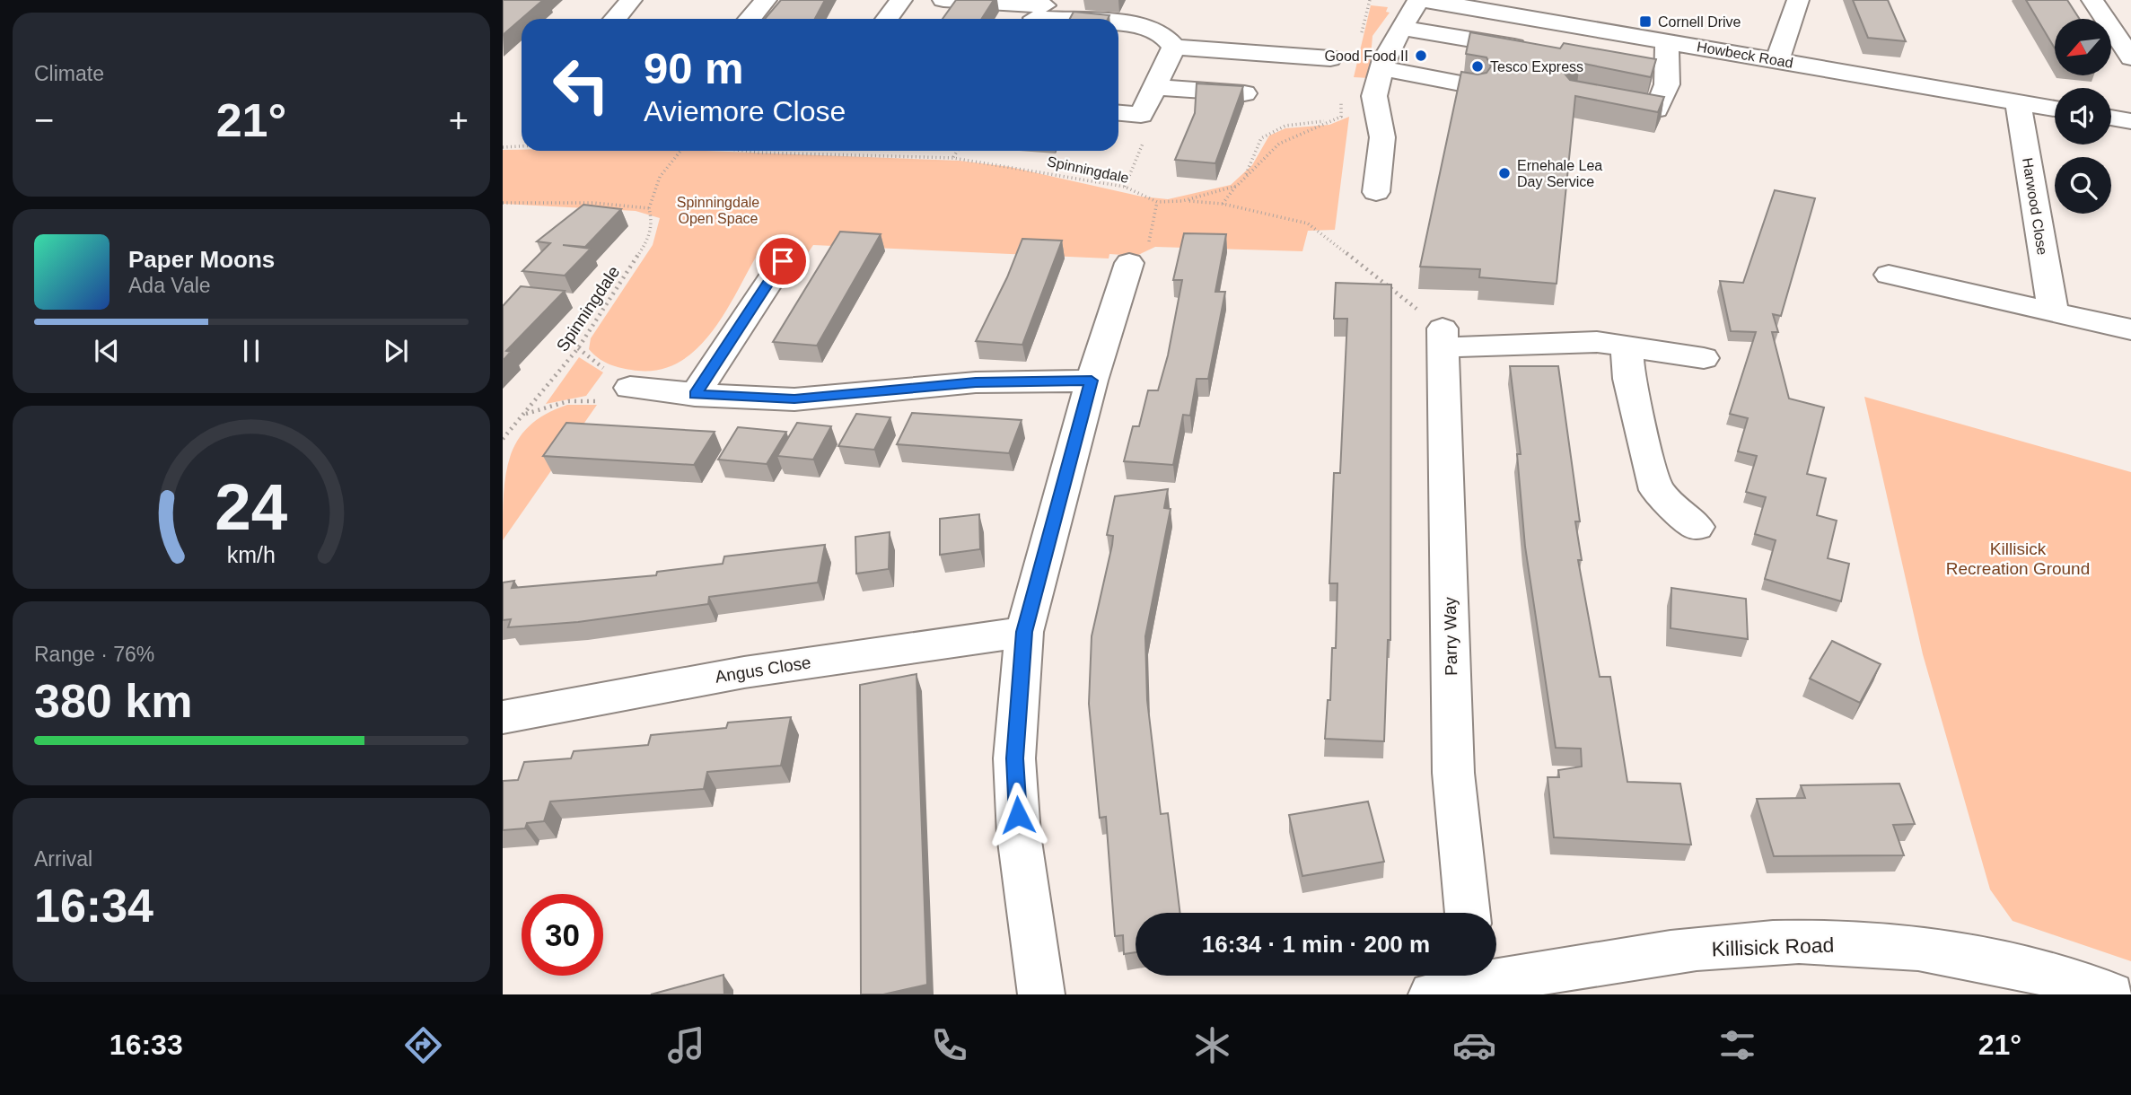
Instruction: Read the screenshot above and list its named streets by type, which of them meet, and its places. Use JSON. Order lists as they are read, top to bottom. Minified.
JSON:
{"streets":{"street":["Howbeck Road","Harwood Close","Parry Way","Angus Close","Killisick Road"],"path":["Spinningdale"]},"crossings":[["Howbeck Road","Harwood Close"]],"parks":["Spinningdale Open Space","Killisick Recreation Ground"],"places":{"transit":["Cornell Drive"],"other":["Good Food II","Tesco Express","Ernehale Lea Day Service"]},"north":"bottom left","page":{"tile":["Climate",["Range · 76%","380 km"],["Arrival","16:34"]],"turn":["90 m","Aviemore Close"],"heat":["−","21°","+"],"song":["Paper Moons","Ada Vale"],"limit":"30","trip":"16:34 · 1 min · 200 m","tabs":["16:33","21°"],"gauge":["24","km/h"]}}
